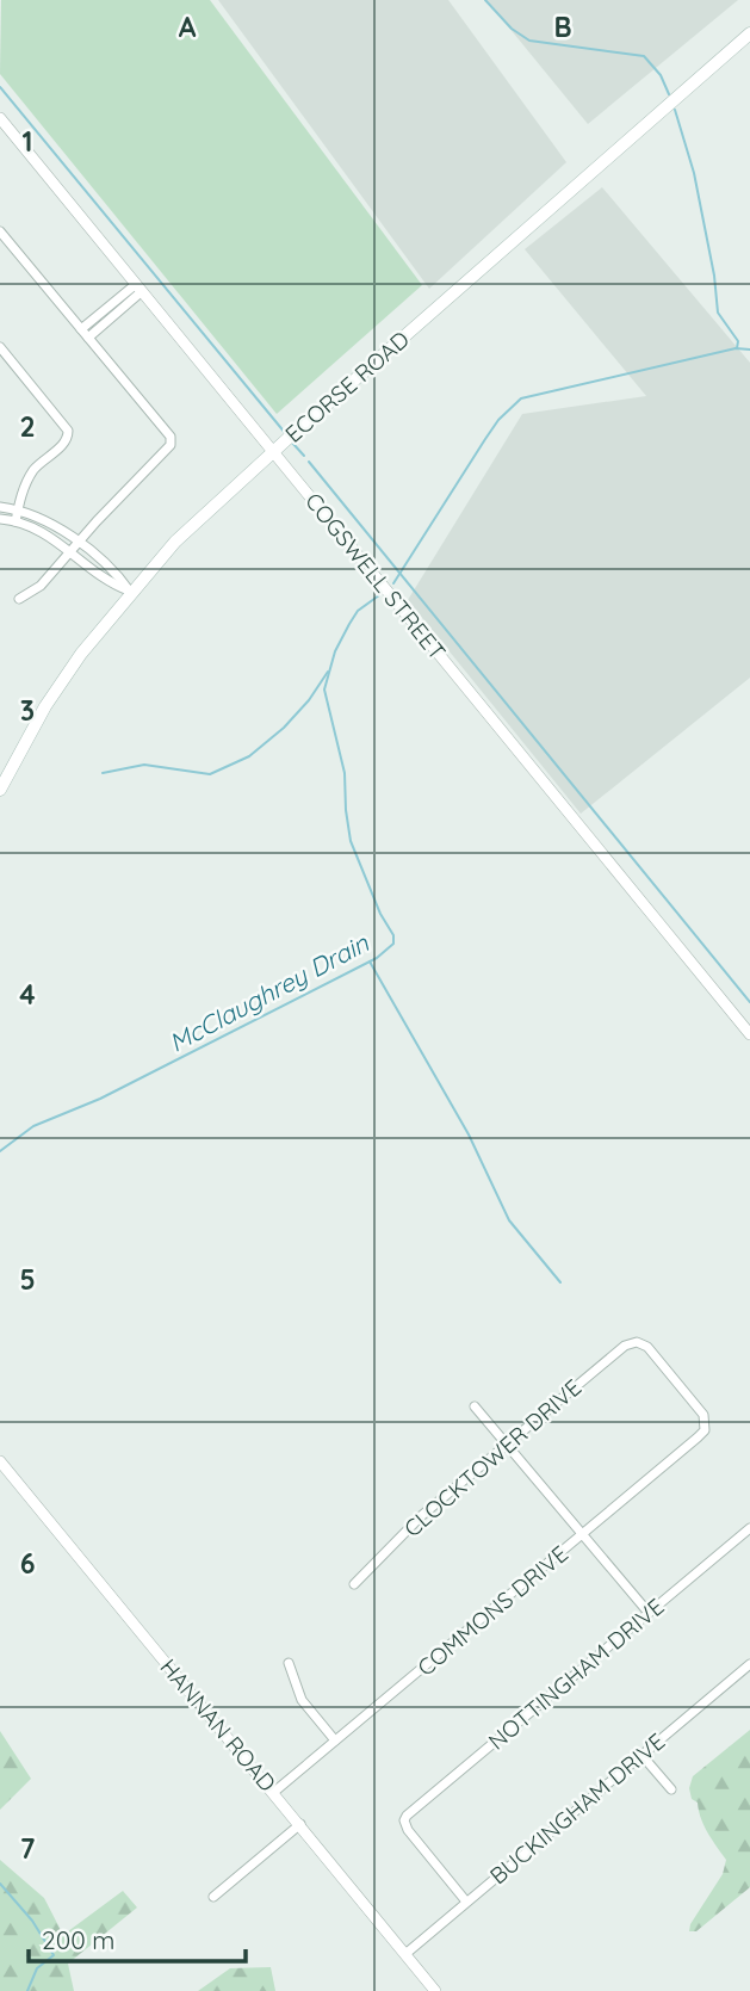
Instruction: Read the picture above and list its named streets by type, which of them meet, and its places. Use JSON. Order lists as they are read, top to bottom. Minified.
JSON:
{"streets":{"main road":["ECORSE ROAD"],"street":["COGSWELL STREET","CLOCKTOWER DRIVE","COMMONS DRIVE","NOTTINGHAM DRIVE","HANNAN ROAD","BUCKINGHAM DRIVE"]},"crossings":[["ECORSE ROAD","COGSWELL STREET"],["CLOCKTOWER DRIVE","COMMONS DRIVE"],["COMMONS DRIVE","HANNAN ROAD"],["NOTTINGHAM DRIVE","BUCKINGHAM DRIVE"],["HANNAN ROAD","BUCKINGHAM DRIVE"]],"water":["McClaughrey Drain"],"scale_bar":"200 m","grid":{"columns":["A","B"],"rows":["1","2","3","4","5","6","7"]}}
